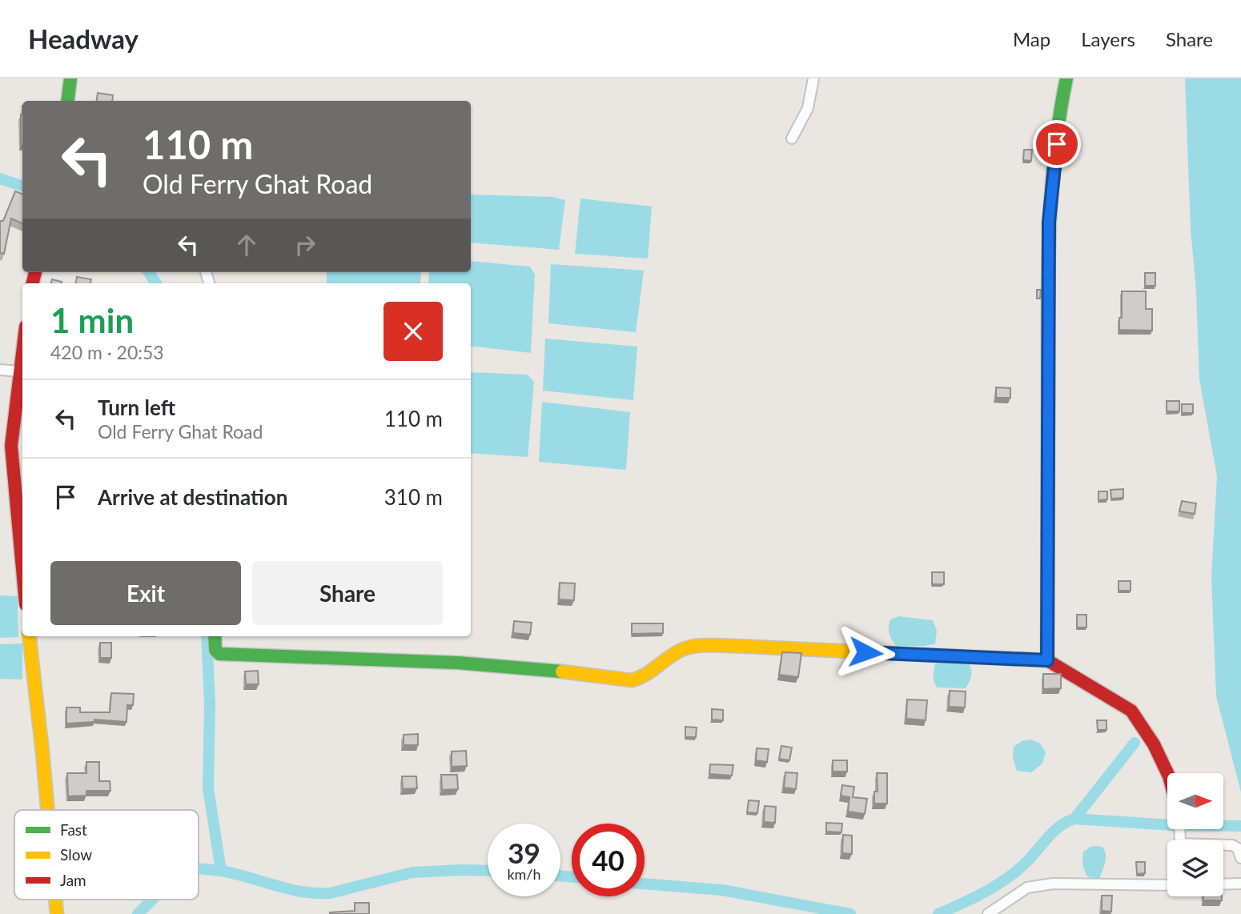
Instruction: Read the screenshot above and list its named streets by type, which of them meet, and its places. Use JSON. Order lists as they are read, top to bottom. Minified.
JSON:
{"legend":["Fast","Slow","Jam"],"north":"right","page":{"header":"Headway","nav":["Map","Layers","Share"],"turn":["110 m","Old Ferry Ghat Road"],"heading":["1 min","420 m · 20:53"],"list":[{"name":"Turn left","note":"Old Ferry Ghat Road","value":"110 m"},{"name":"Arrive at destination","value":"310 m"}],"buttons":["Exit","Share"],"speed":"39 km/h","limit":"40"}}
